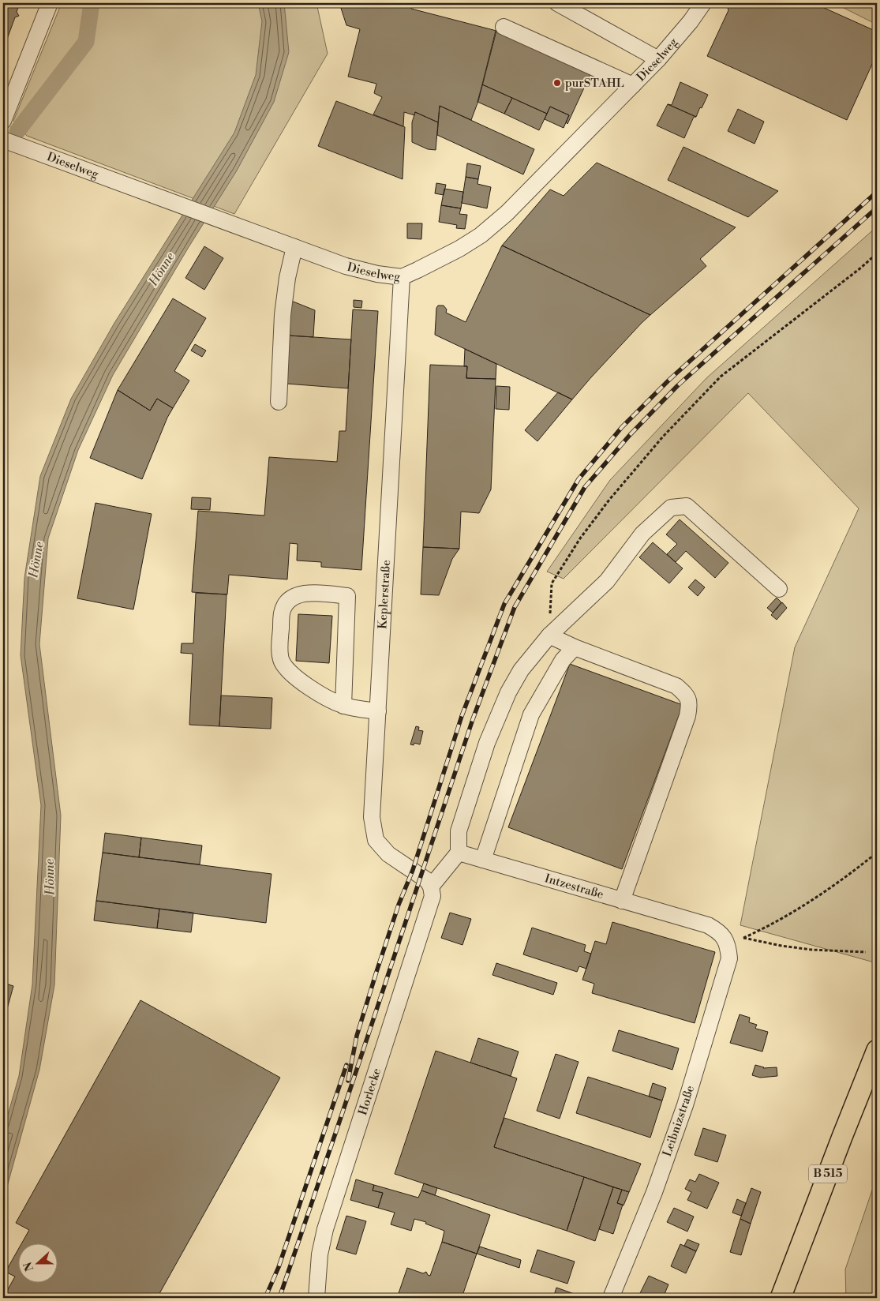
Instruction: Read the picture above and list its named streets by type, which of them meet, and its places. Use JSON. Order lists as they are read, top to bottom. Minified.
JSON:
{"streets":{"main road":["B 515"],"street":["Dieselweg","Keplerstraße","Intzestraße","Horlecke","Leibnizstraße"]},"crossings":[["Dieselweg","Keplerstraße"],["Keplerstraße","Horlecke"],["Intzestraße","Leibnizstraße"]],"water":["Hönne"],"places":["purSTAHL"],"north":"left"}
